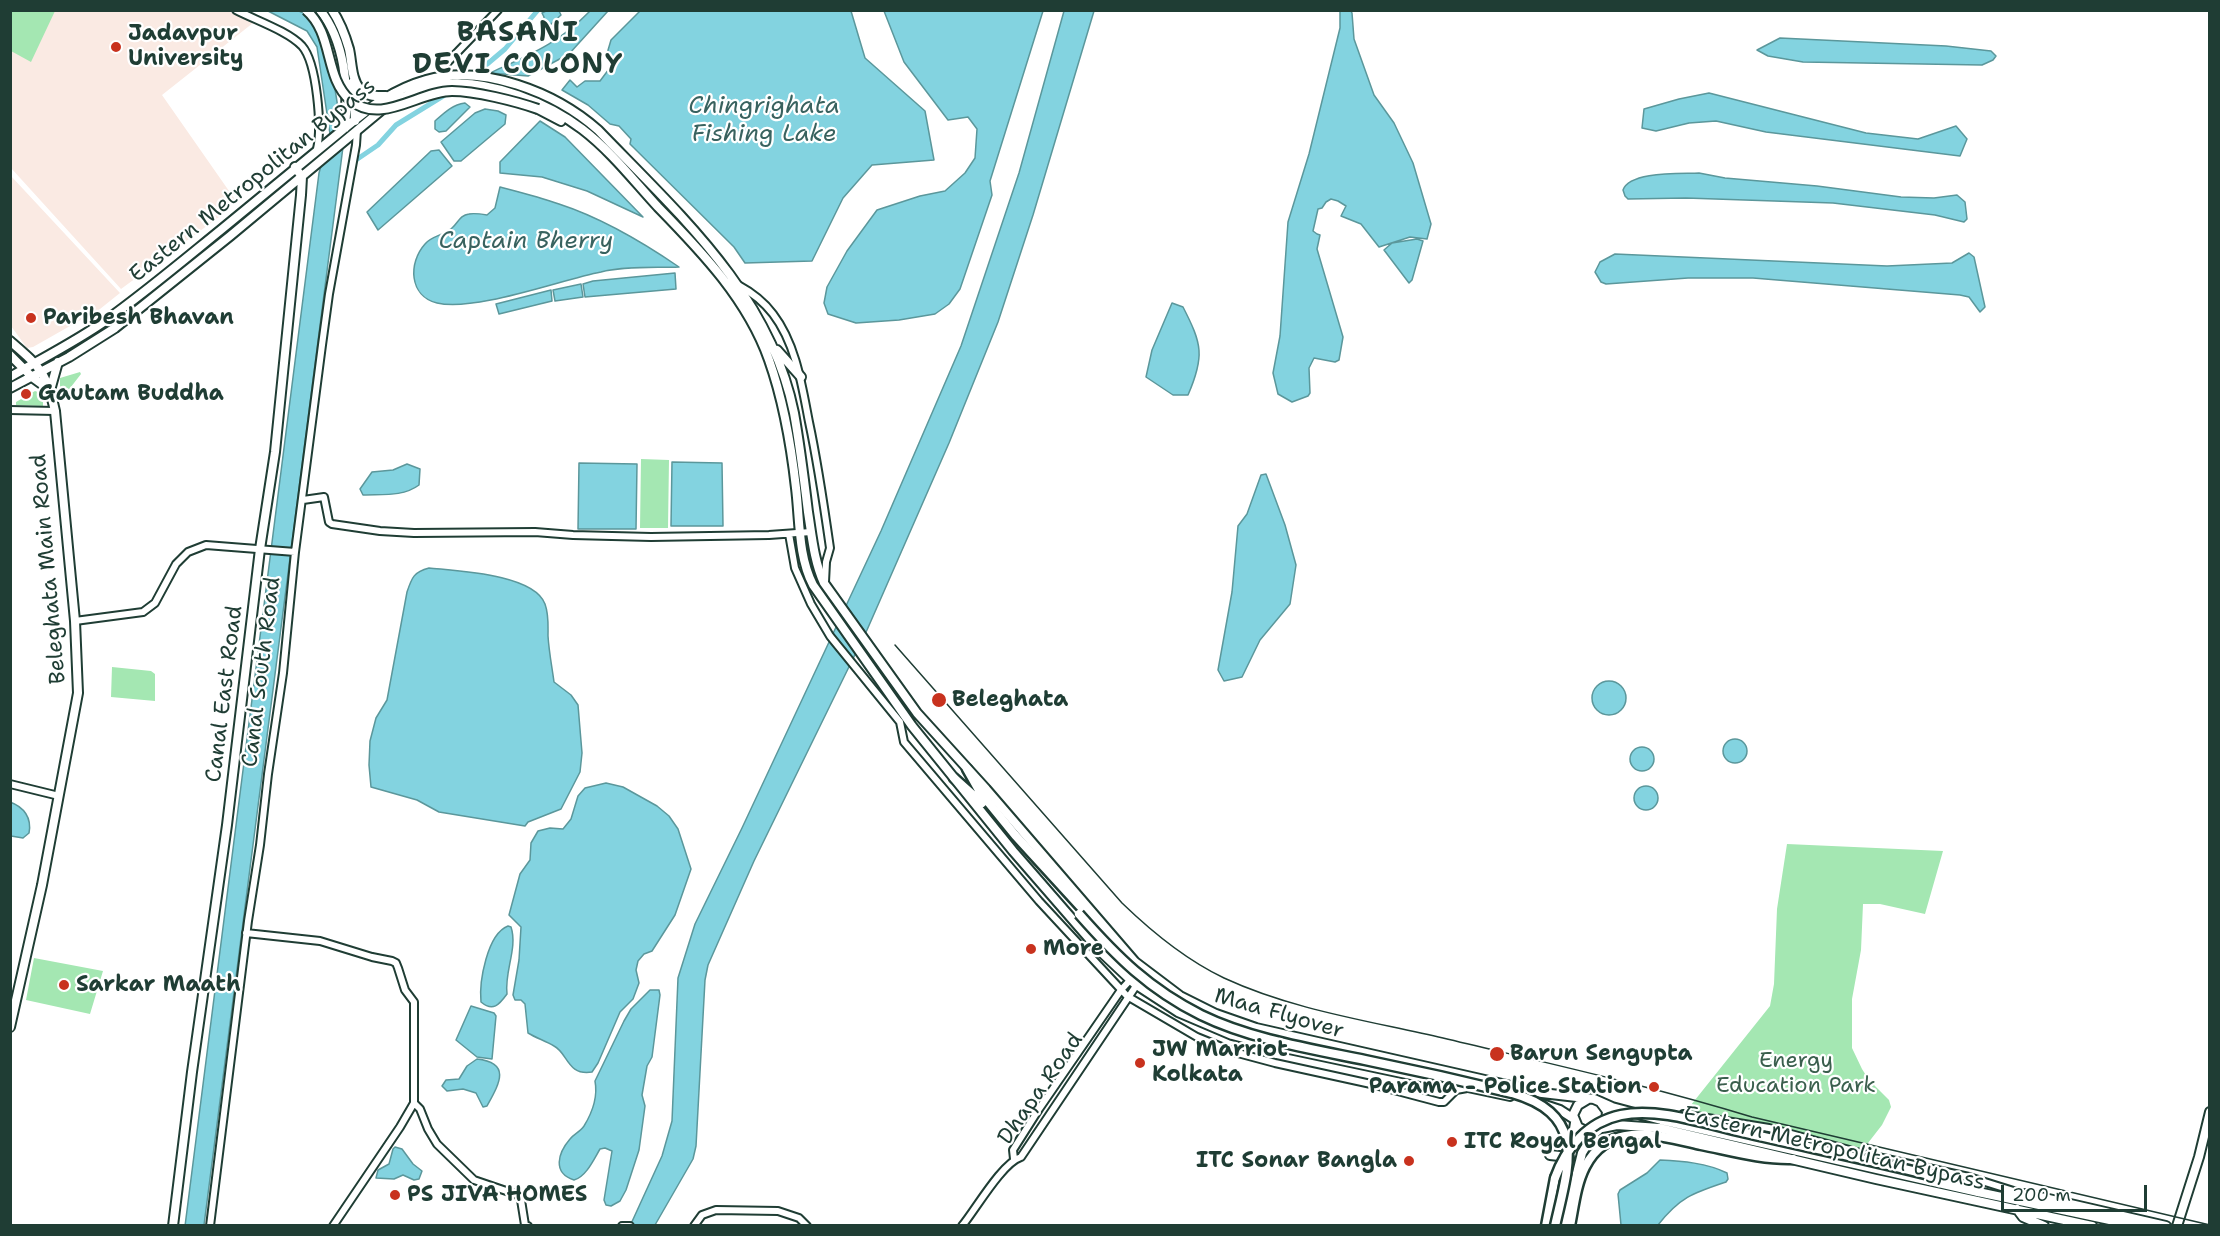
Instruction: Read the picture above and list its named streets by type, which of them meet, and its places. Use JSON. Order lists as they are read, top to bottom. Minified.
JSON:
{"streets":{"highway":["Maa Flyover"],"main road":["Eastern Metropolitan Bypass","Beleghata Main Road","Canal South Road","Canal East Road"],"street":["Dhapa Road"]},"crossings":[["Eastern Metropolitan Bypass","Canal South Road"],["Eastern Metropolitan Bypass","Canal East Road"],["Eastern Metropolitan Bypass","Maa Flyover"],["Eastern Metropolitan Bypass","Dhapa Road"]],"districts":["BASANI DEVI COLONY"],"water":["Chingrighata Fishing Lake","Captain Bherry"],"parks":["Energy Education Park"],"places":["Jadavpur University","Paribesh Bhavan","Gautam Buddha","Beleghata","More","Sarkar Maath","Barun Sengupta","JW Marriot Kolkata","Parama - Police Station","ITC Royal Bengal","ITC Sonar Bangla","PS JIVA HOMES"],"scale_bar":"200 m"}
